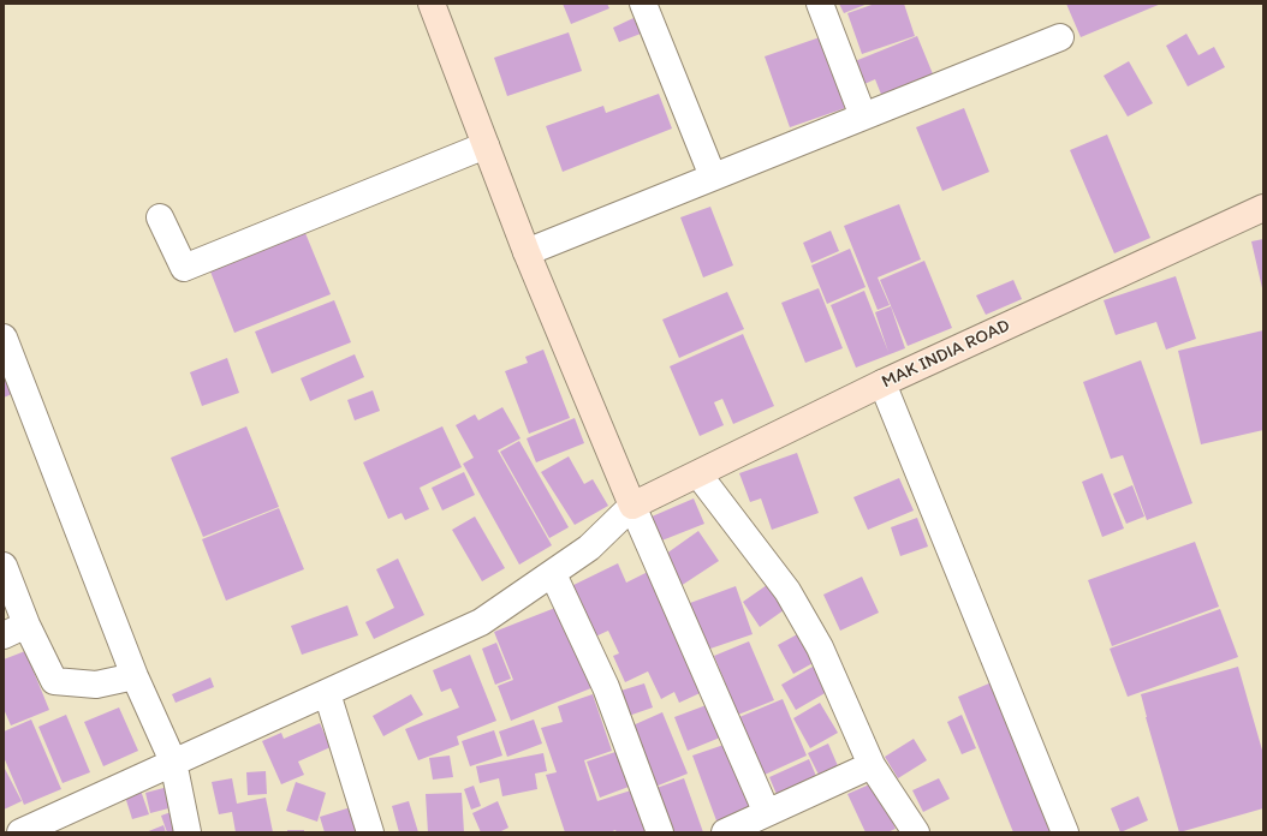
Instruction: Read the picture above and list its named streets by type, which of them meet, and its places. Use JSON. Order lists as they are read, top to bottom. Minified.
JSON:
{"streets":{"street":["MAK INDIA ROAD"]}}
